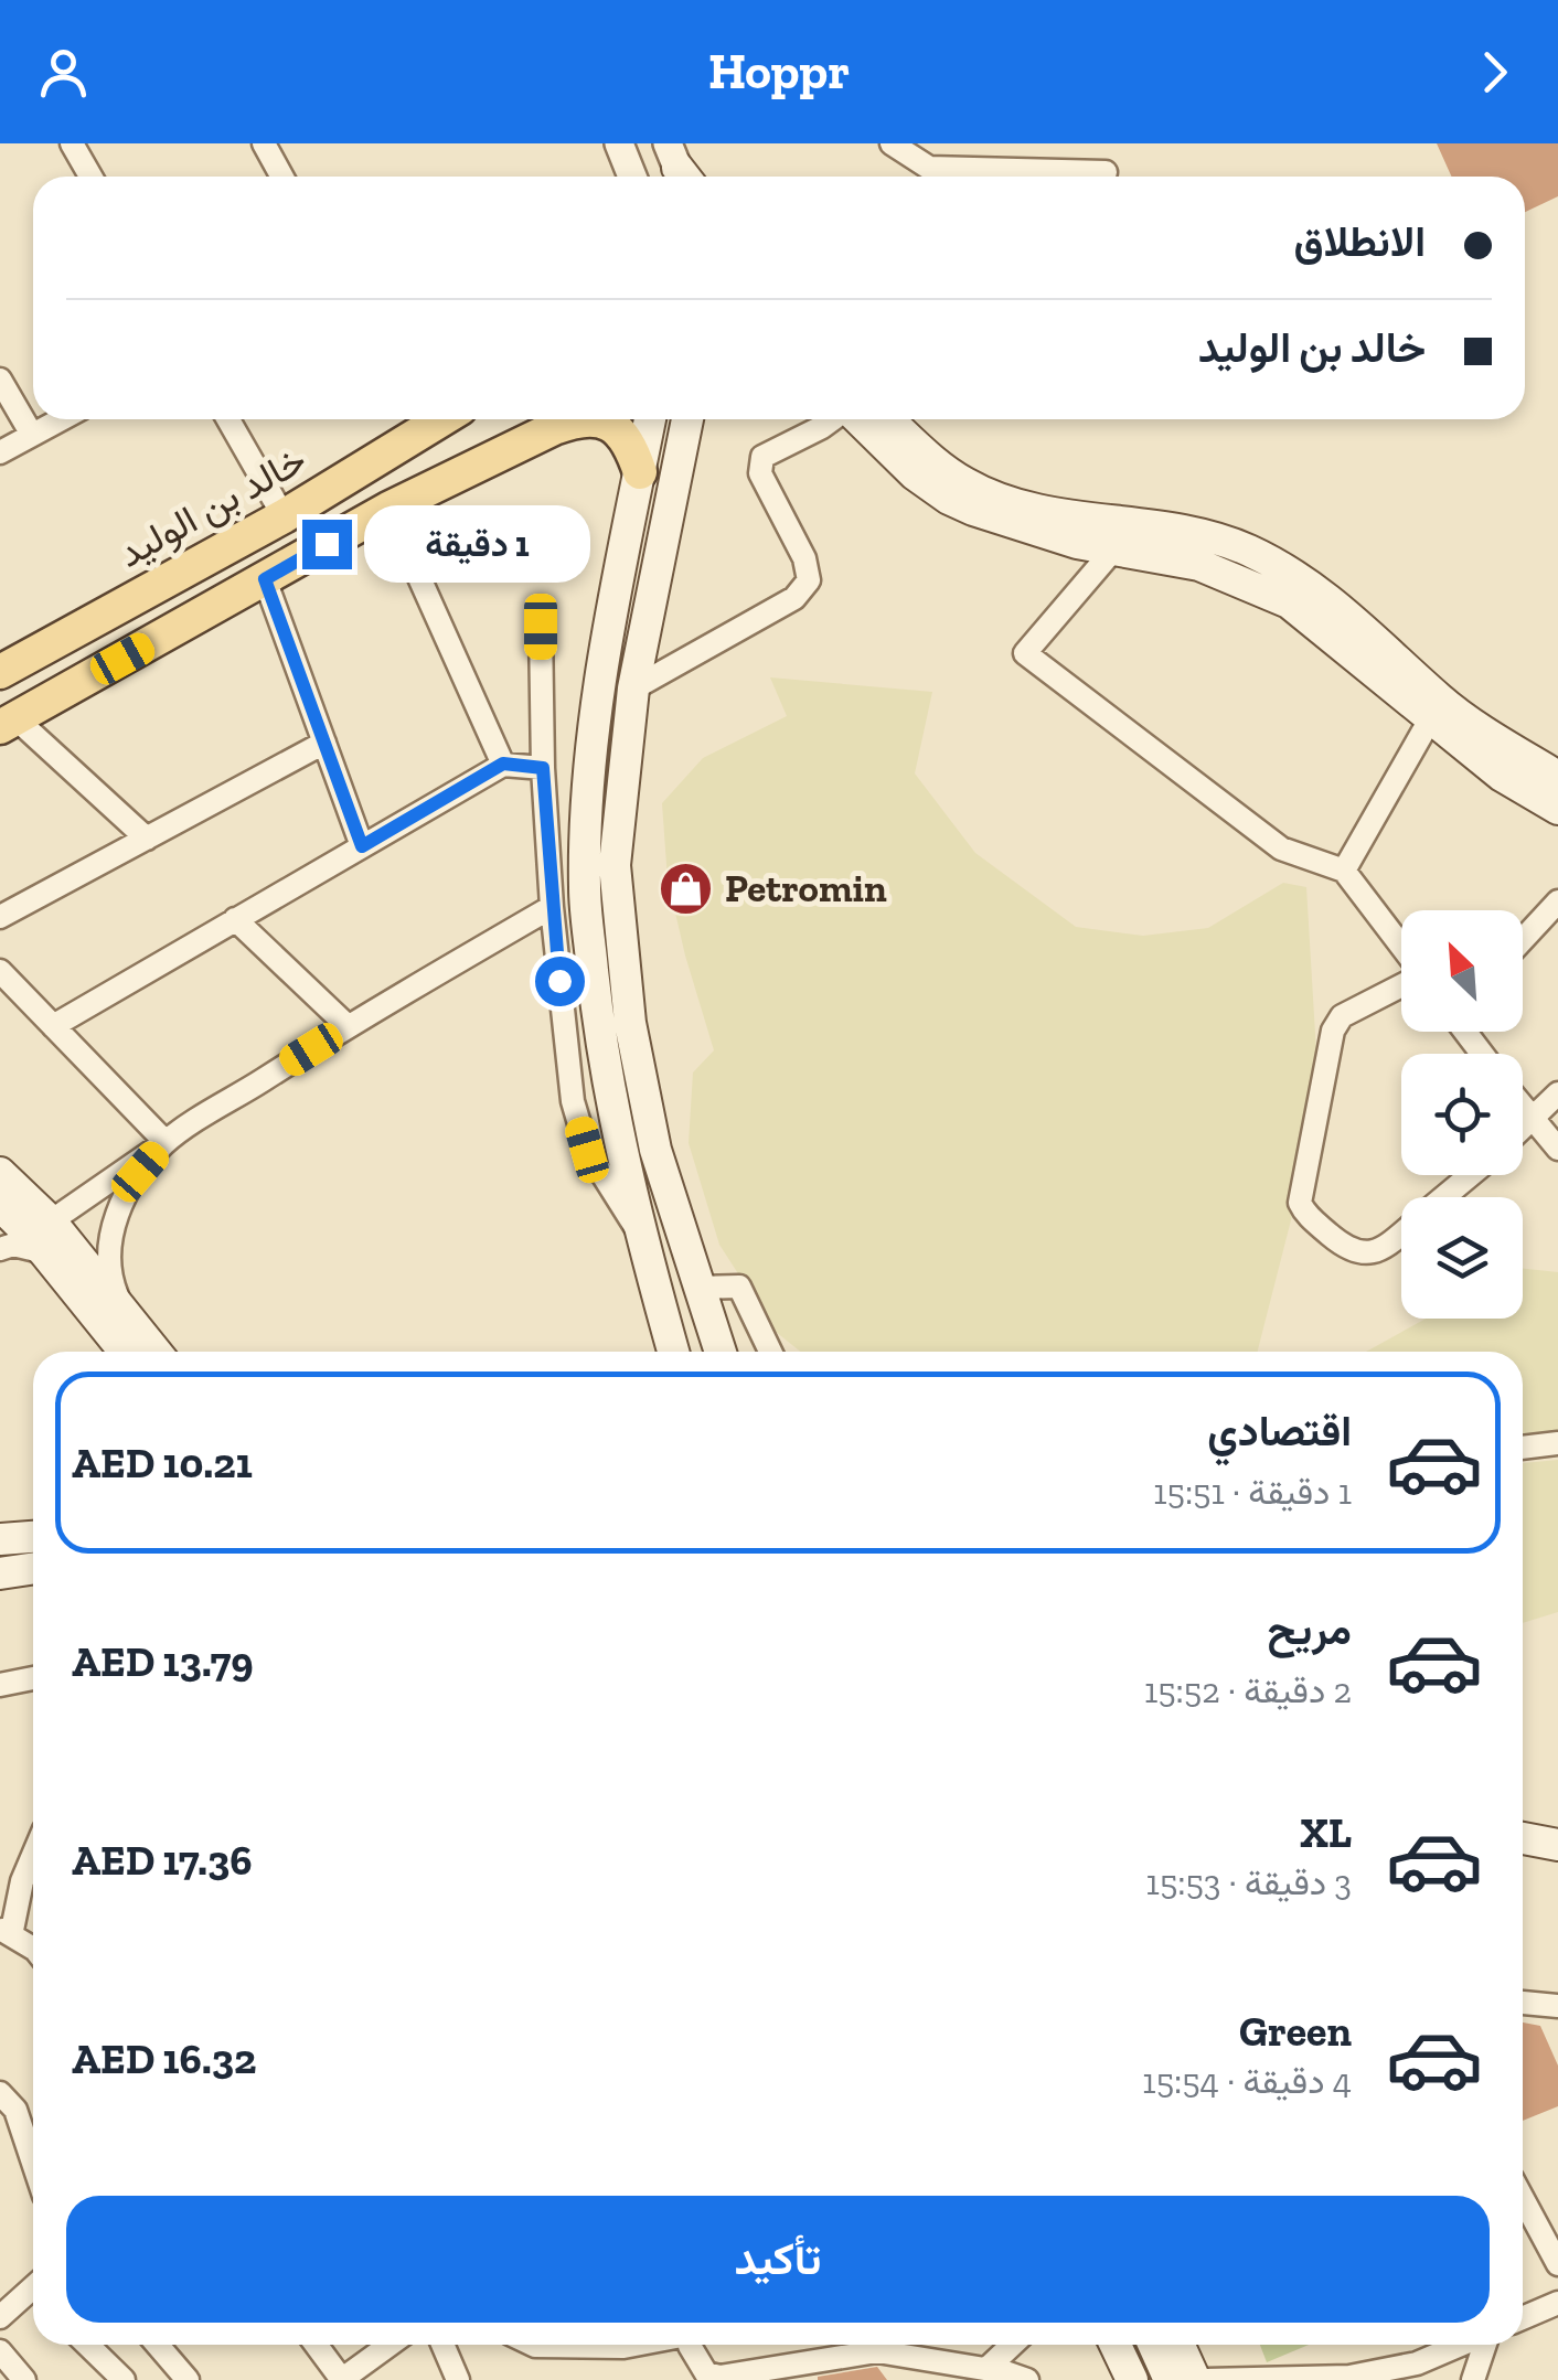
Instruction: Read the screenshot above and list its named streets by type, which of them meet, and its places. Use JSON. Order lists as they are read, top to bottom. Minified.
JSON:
{"streets":{"main road":["خالد بن الوليد"]},"places":{"shop":["Petromin"]},"north":"top left","page":{"header":"Hoppr","banner":["الانطلاق","خالد بن الوليد"],"bubble":"1 دقيقة","list":[{"name":"اقتصادي","note":"1 دقيقة · 15:51","value":"AED 10.21"},{"name":"مريح","note":"2 دقيقة · 15:52","value":"AED 13.79"},{"name":"XL","note":"3 دقيقة · 15:53","value":"AED 17.36"},{"name":"Green","note":"4 دقيقة · 15:54","value":"AED 16.32"}],"buttons":"تأكيد"}}
